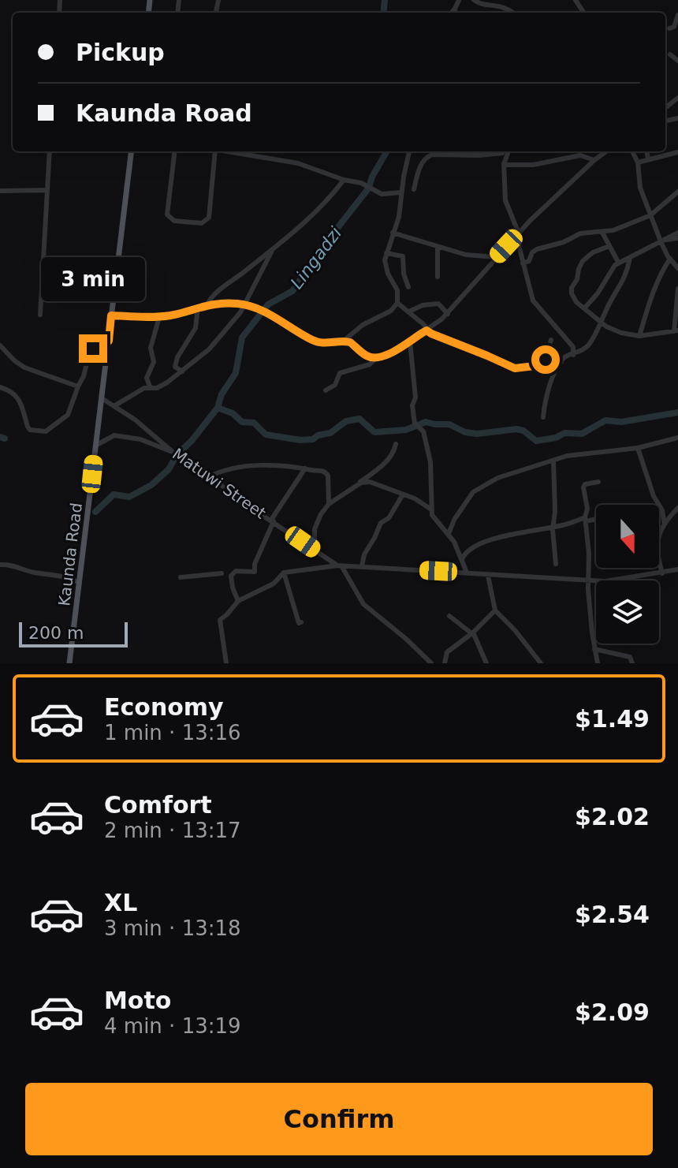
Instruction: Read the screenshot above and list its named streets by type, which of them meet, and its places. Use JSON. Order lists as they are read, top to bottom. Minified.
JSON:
{"streets":{"main road":["Kaunda Road"],"street":["Matuwi Street"]},"crossings":[["Matuwi Street","Kaunda Road"]],"water":["Lingadzi"],"scale_bar":"200 m","north":"bottom","page":{"banner":["Pickup","Kaunda Road"],"bubble":"3 min","scale":"200 m","list":[{"name":"Economy","note":"1 min · 13:16","value":"$1.49"},{"name":"Comfort","note":"2 min · 13:17","value":"$2.02"},{"name":"XL","note":"3 min · 13:18","value":"$2.54"},{"name":"Moto","note":"4 min · 13:19","value":"$2.09"}],"buttons":"Confirm"}}
